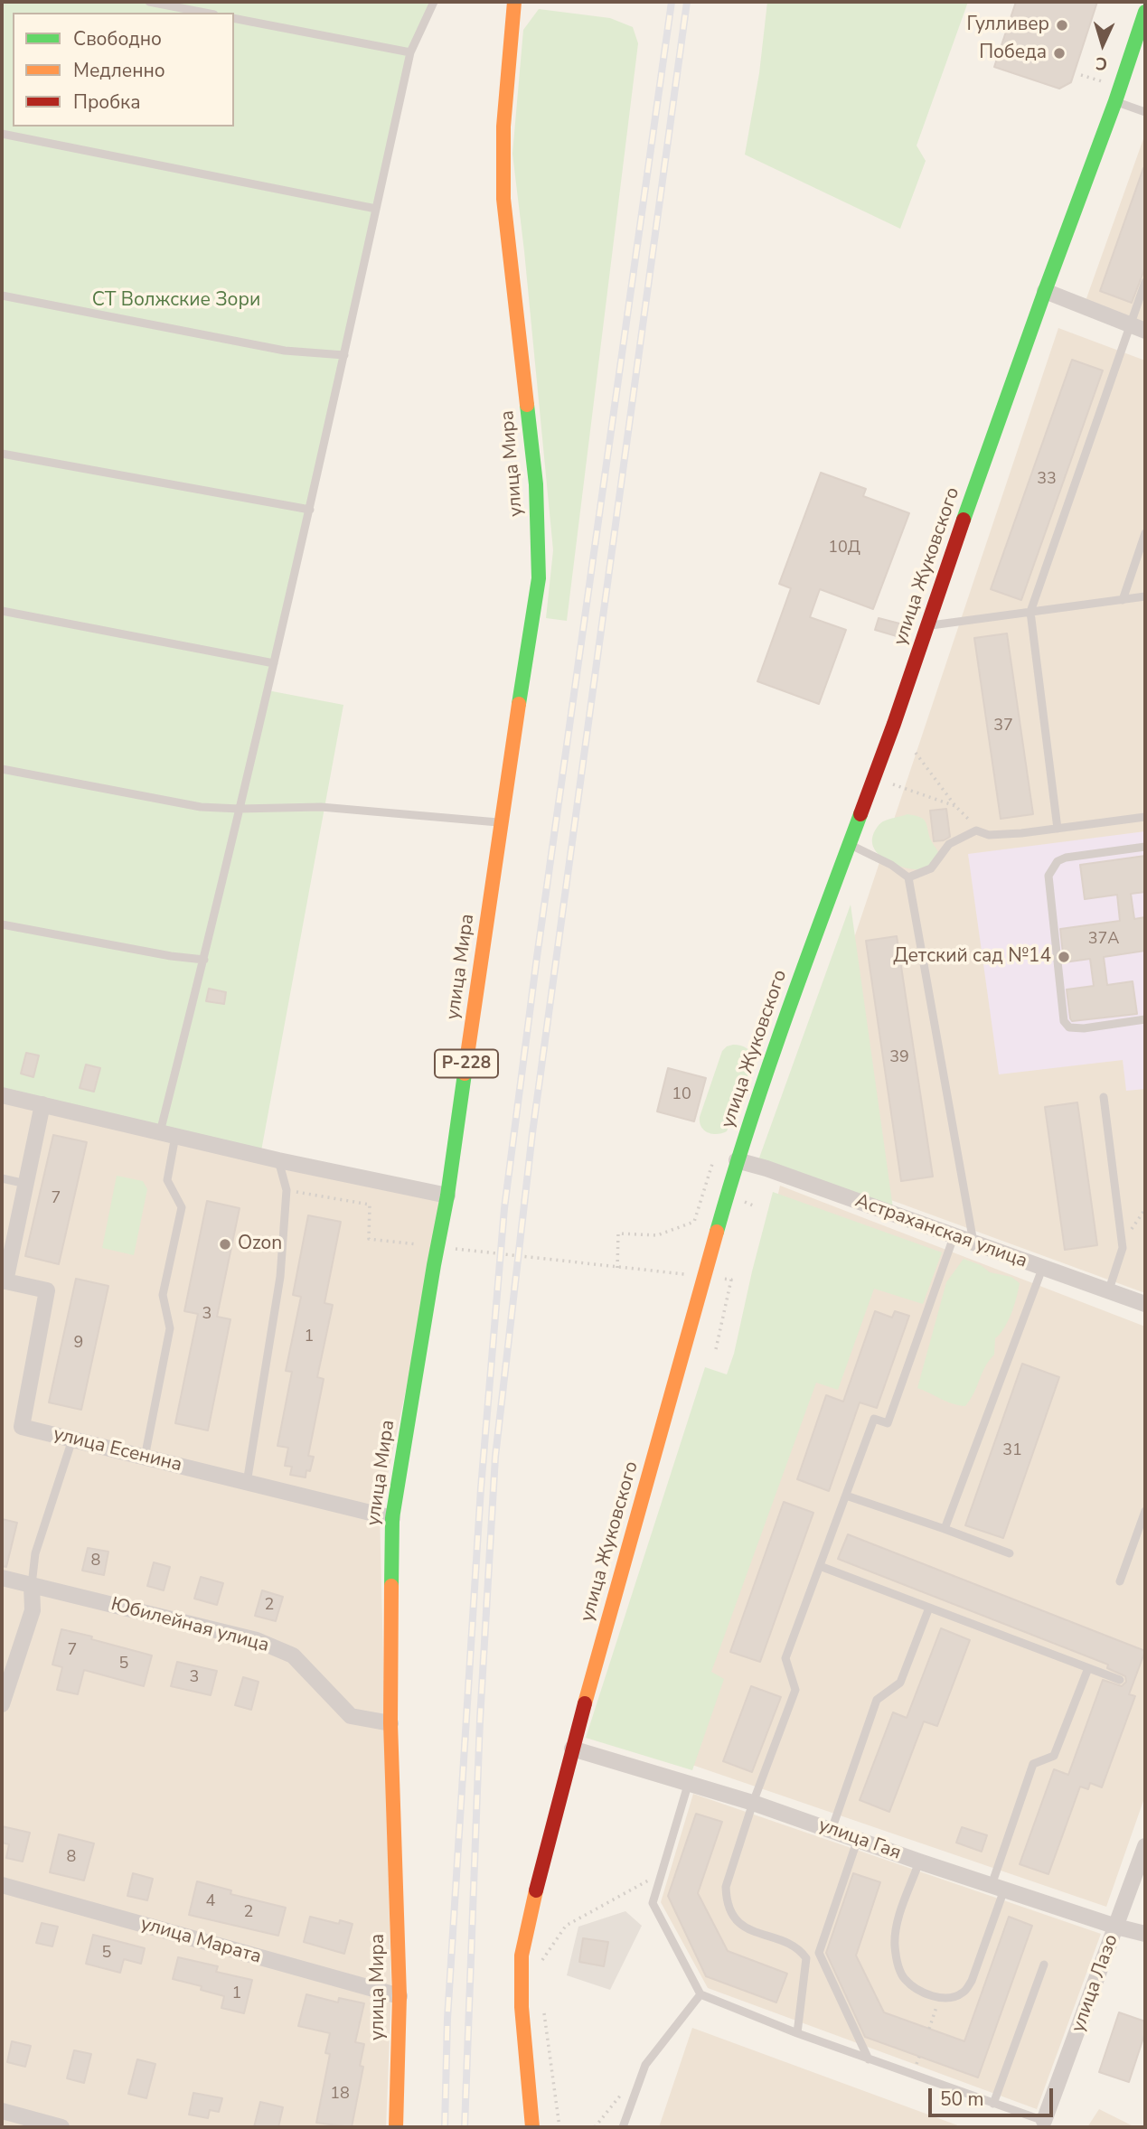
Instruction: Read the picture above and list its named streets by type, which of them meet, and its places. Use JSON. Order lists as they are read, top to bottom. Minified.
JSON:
{"streets":{"main road":["улица Мира","улица Жуковского","Р-228"],"street":["Астраханская улица","улица Есенина","Юбилейная улица","улица Гая","улица Марата","улица Лазо"]},"crossings":[["улица Мира","улица Есенина"],["улица Мира","Юбилейная улица"],["улица Мира","улица Марата"],["улица Жуковского","Астраханская улица"],["улица Жуковского","улица Гая"],["улица Гая","улица Лазо"]],"parks":["СТ Волжские Зори"],"places":["Гулливер","Победа","Детский сад №14","Ozon"],"house_numbers":["33","10Д","37","37А","39","10","7","3","1","9","31","8","2","7","5","3","8","4","2","5","1","18"],"legend":["Свободно","Медленно","Пробка"],"scale_bar":"50 m","north":"bottom"}
